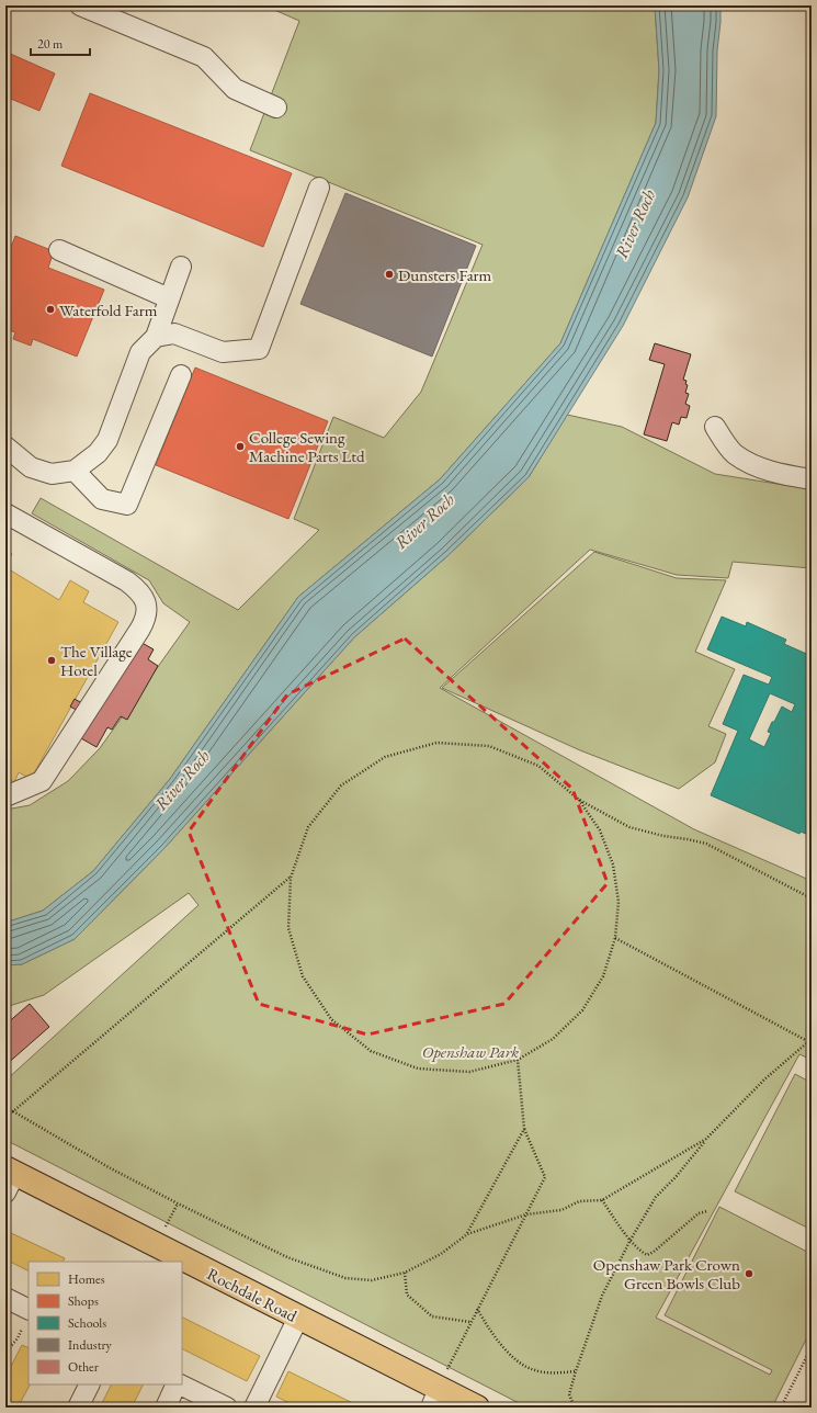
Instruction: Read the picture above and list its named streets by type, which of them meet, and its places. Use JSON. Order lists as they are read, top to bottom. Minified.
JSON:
{"streets":{"highway":["Rochdale Road"]},"water":["River Roch"],"parks":["Openshaw Park"],"places":["Dunsters Farm","Waterfold Farm","College Sewing Machine Parts Ltd","The Village Hotel","Openshaw Park Crown Green Bowls Club"],"legend":["Homes","Shops","Schools","Industry","Other"],"scale_bar":"20 m"}
